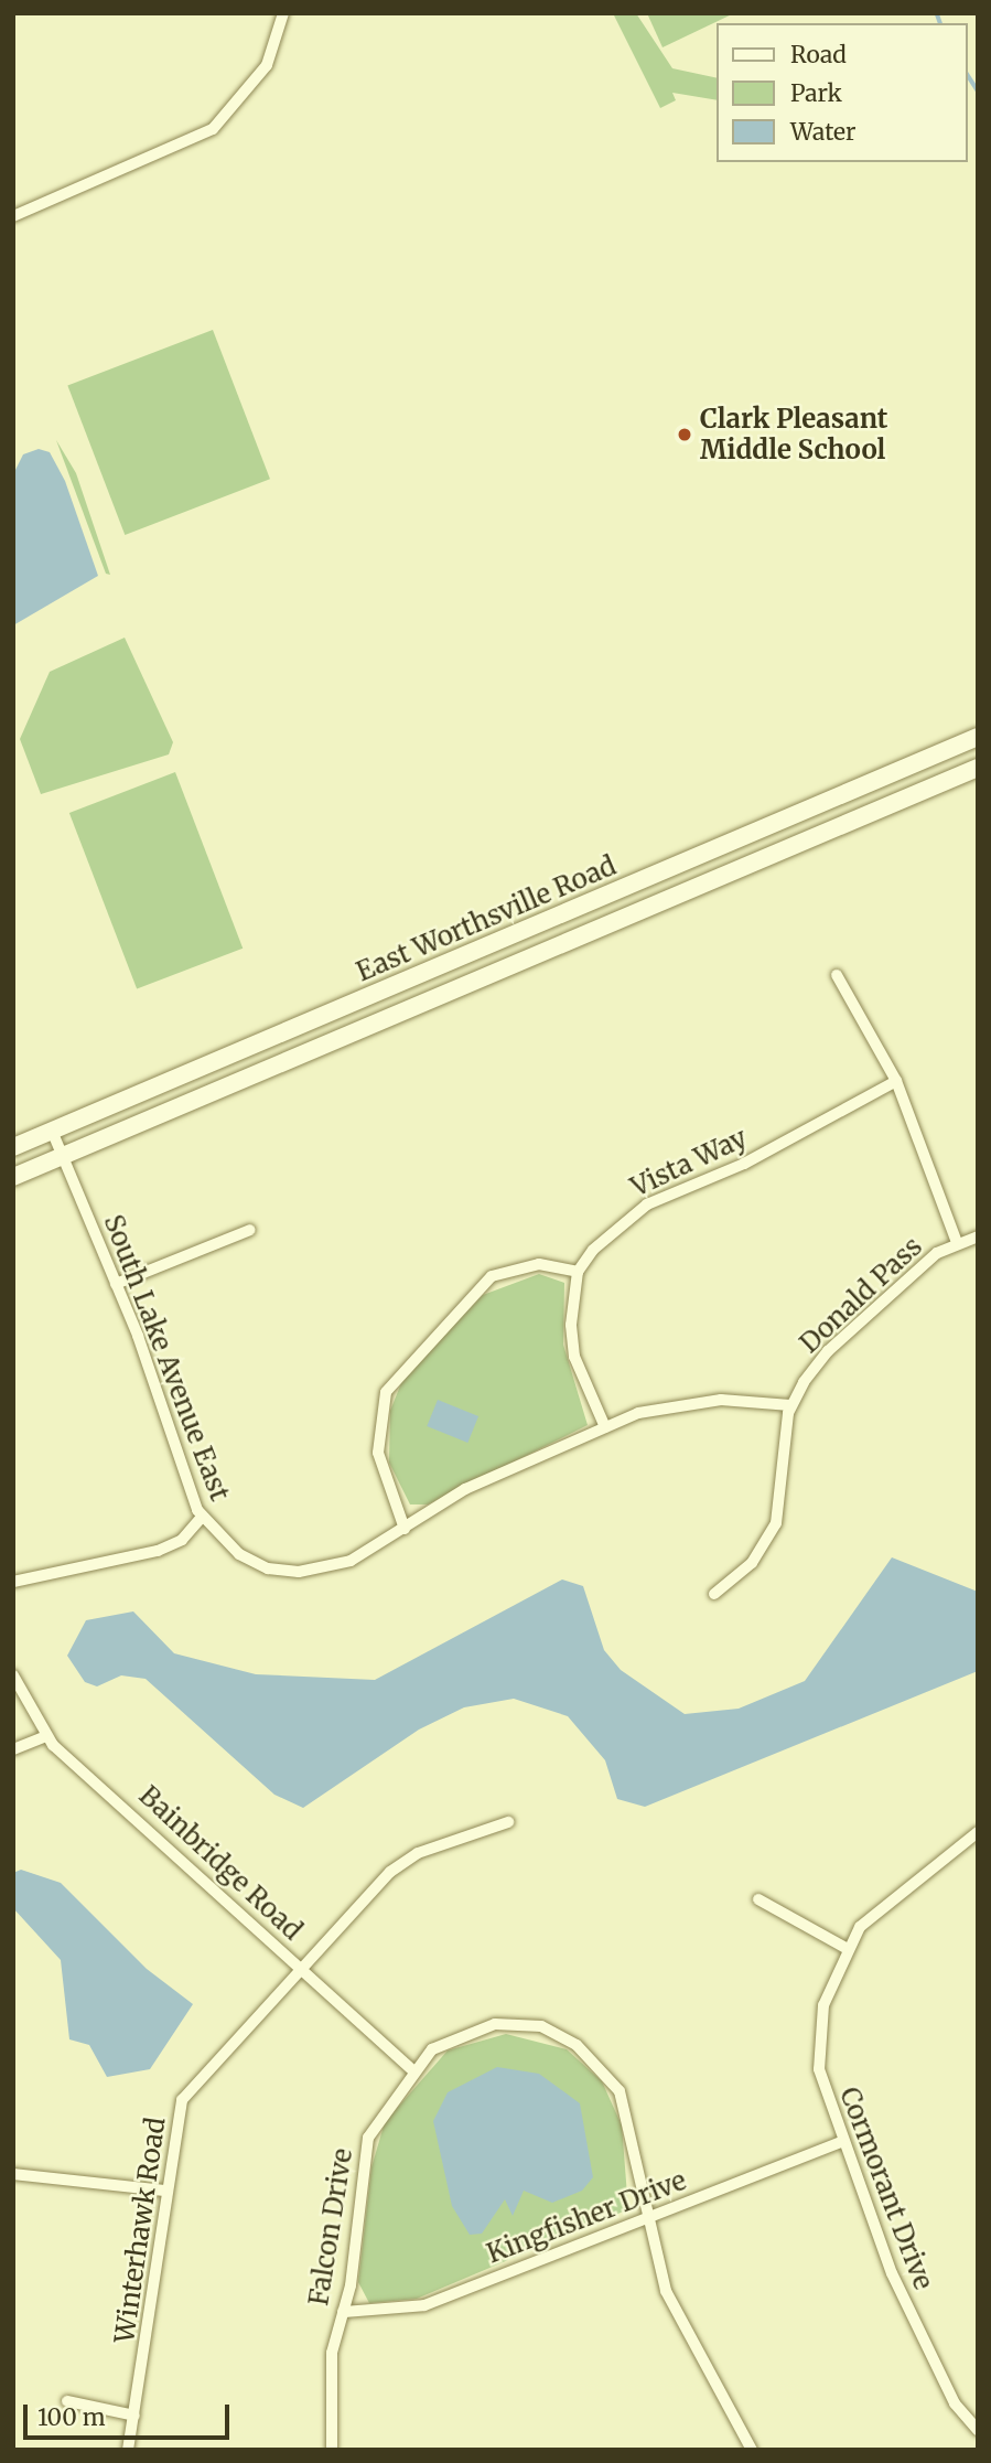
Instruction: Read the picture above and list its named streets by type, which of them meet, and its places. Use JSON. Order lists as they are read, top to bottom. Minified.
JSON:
{"streets":{"main road":["East Worthsville Road"],"street":["Vista Way","Donald Pass","South Lake Avenue East","Bainbridge Road","Cormorant Drive","Kingfisher Drive","Falcon Drive","Winterhawk Road"]},"crossings":[["East Worthsville Road","South Lake Avenue East"],["Donald Pass","South Lake Avenue East"],["Bainbridge Road","Falcon Drive"],["Bainbridge Road","Winterhawk Road"],["Cormorant Drive","Kingfisher Drive"],["Kingfisher Drive","Falcon Drive"]],"places":["Clark Pleasant Middle School"],"legend":["Road","Park","Water"],"scale_bar":"100 m"}
